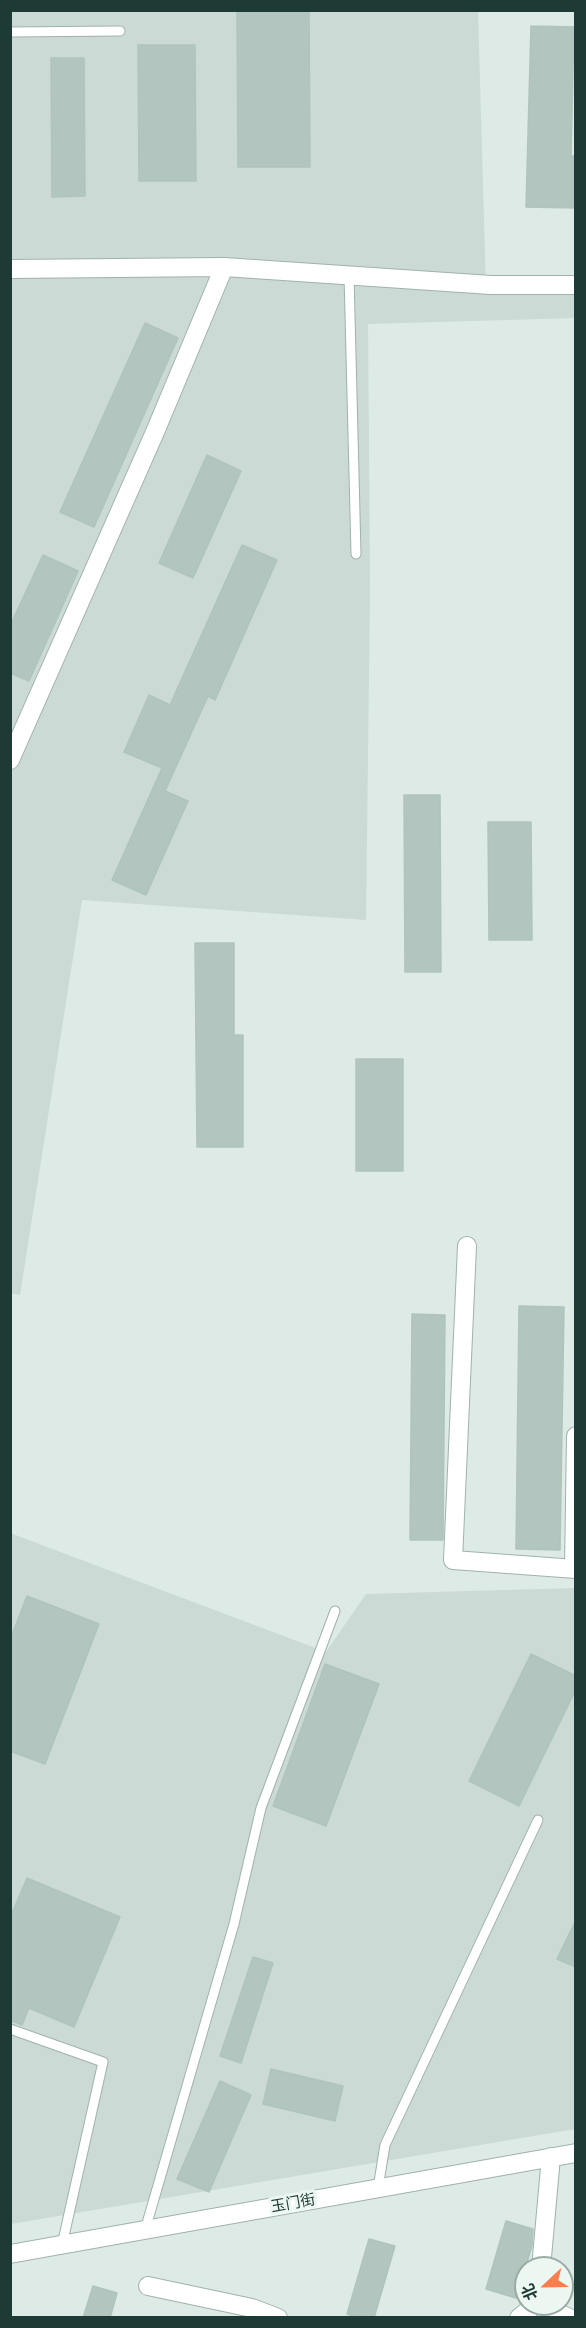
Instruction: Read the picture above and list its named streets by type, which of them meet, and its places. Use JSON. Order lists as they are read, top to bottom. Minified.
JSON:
{"streets":{"street":["玉门街"]},"north":"left"}
